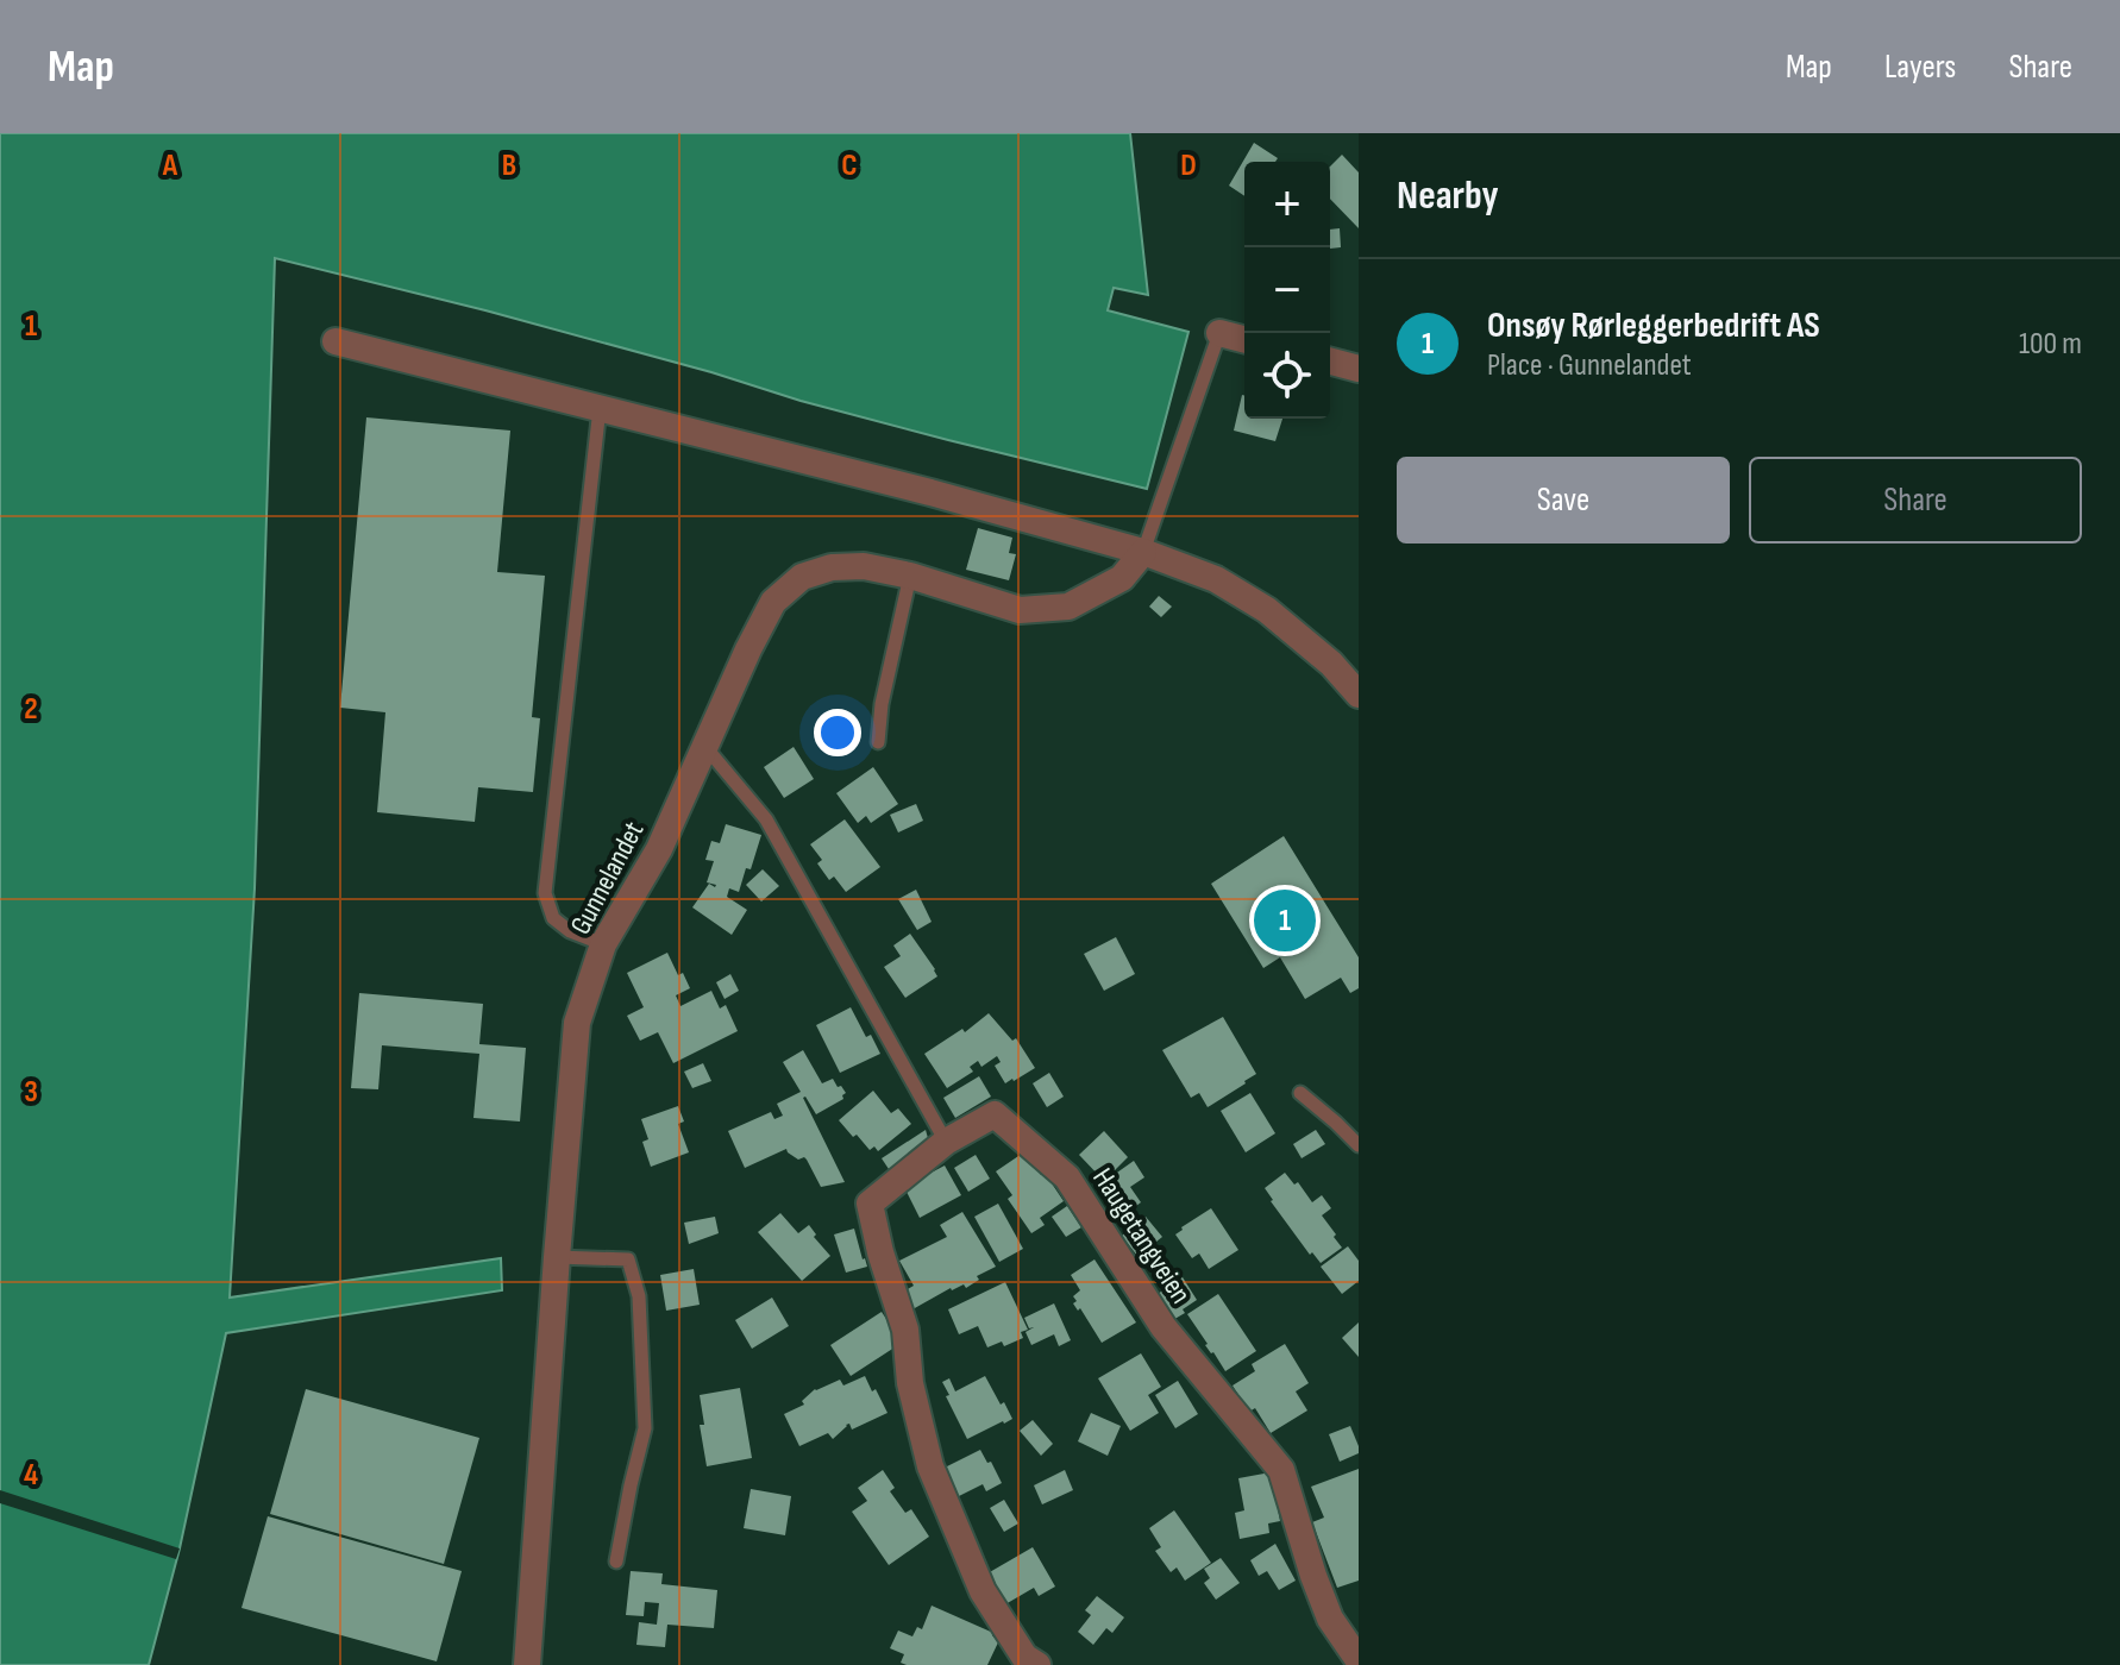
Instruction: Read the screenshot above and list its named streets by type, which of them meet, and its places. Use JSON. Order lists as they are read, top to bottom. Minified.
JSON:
{"streets":{"street":["Gunnelandet","Haugetangveien"]},"page":{"header":"Map","nav":["Map","Layers","Share"],"heading":"Nearby","map_buttons":["+","−"],"list":[{"mark":"1","name":"Onsøy Rørleggerbedrift AS","note":"Place · Gunnelandet","value":"100 m"}],"buttons":["Save","Share"],"pins":"1"},"grid":{"columns":["A","B","C","D"],"rows":["1","2","3","4"]}}
